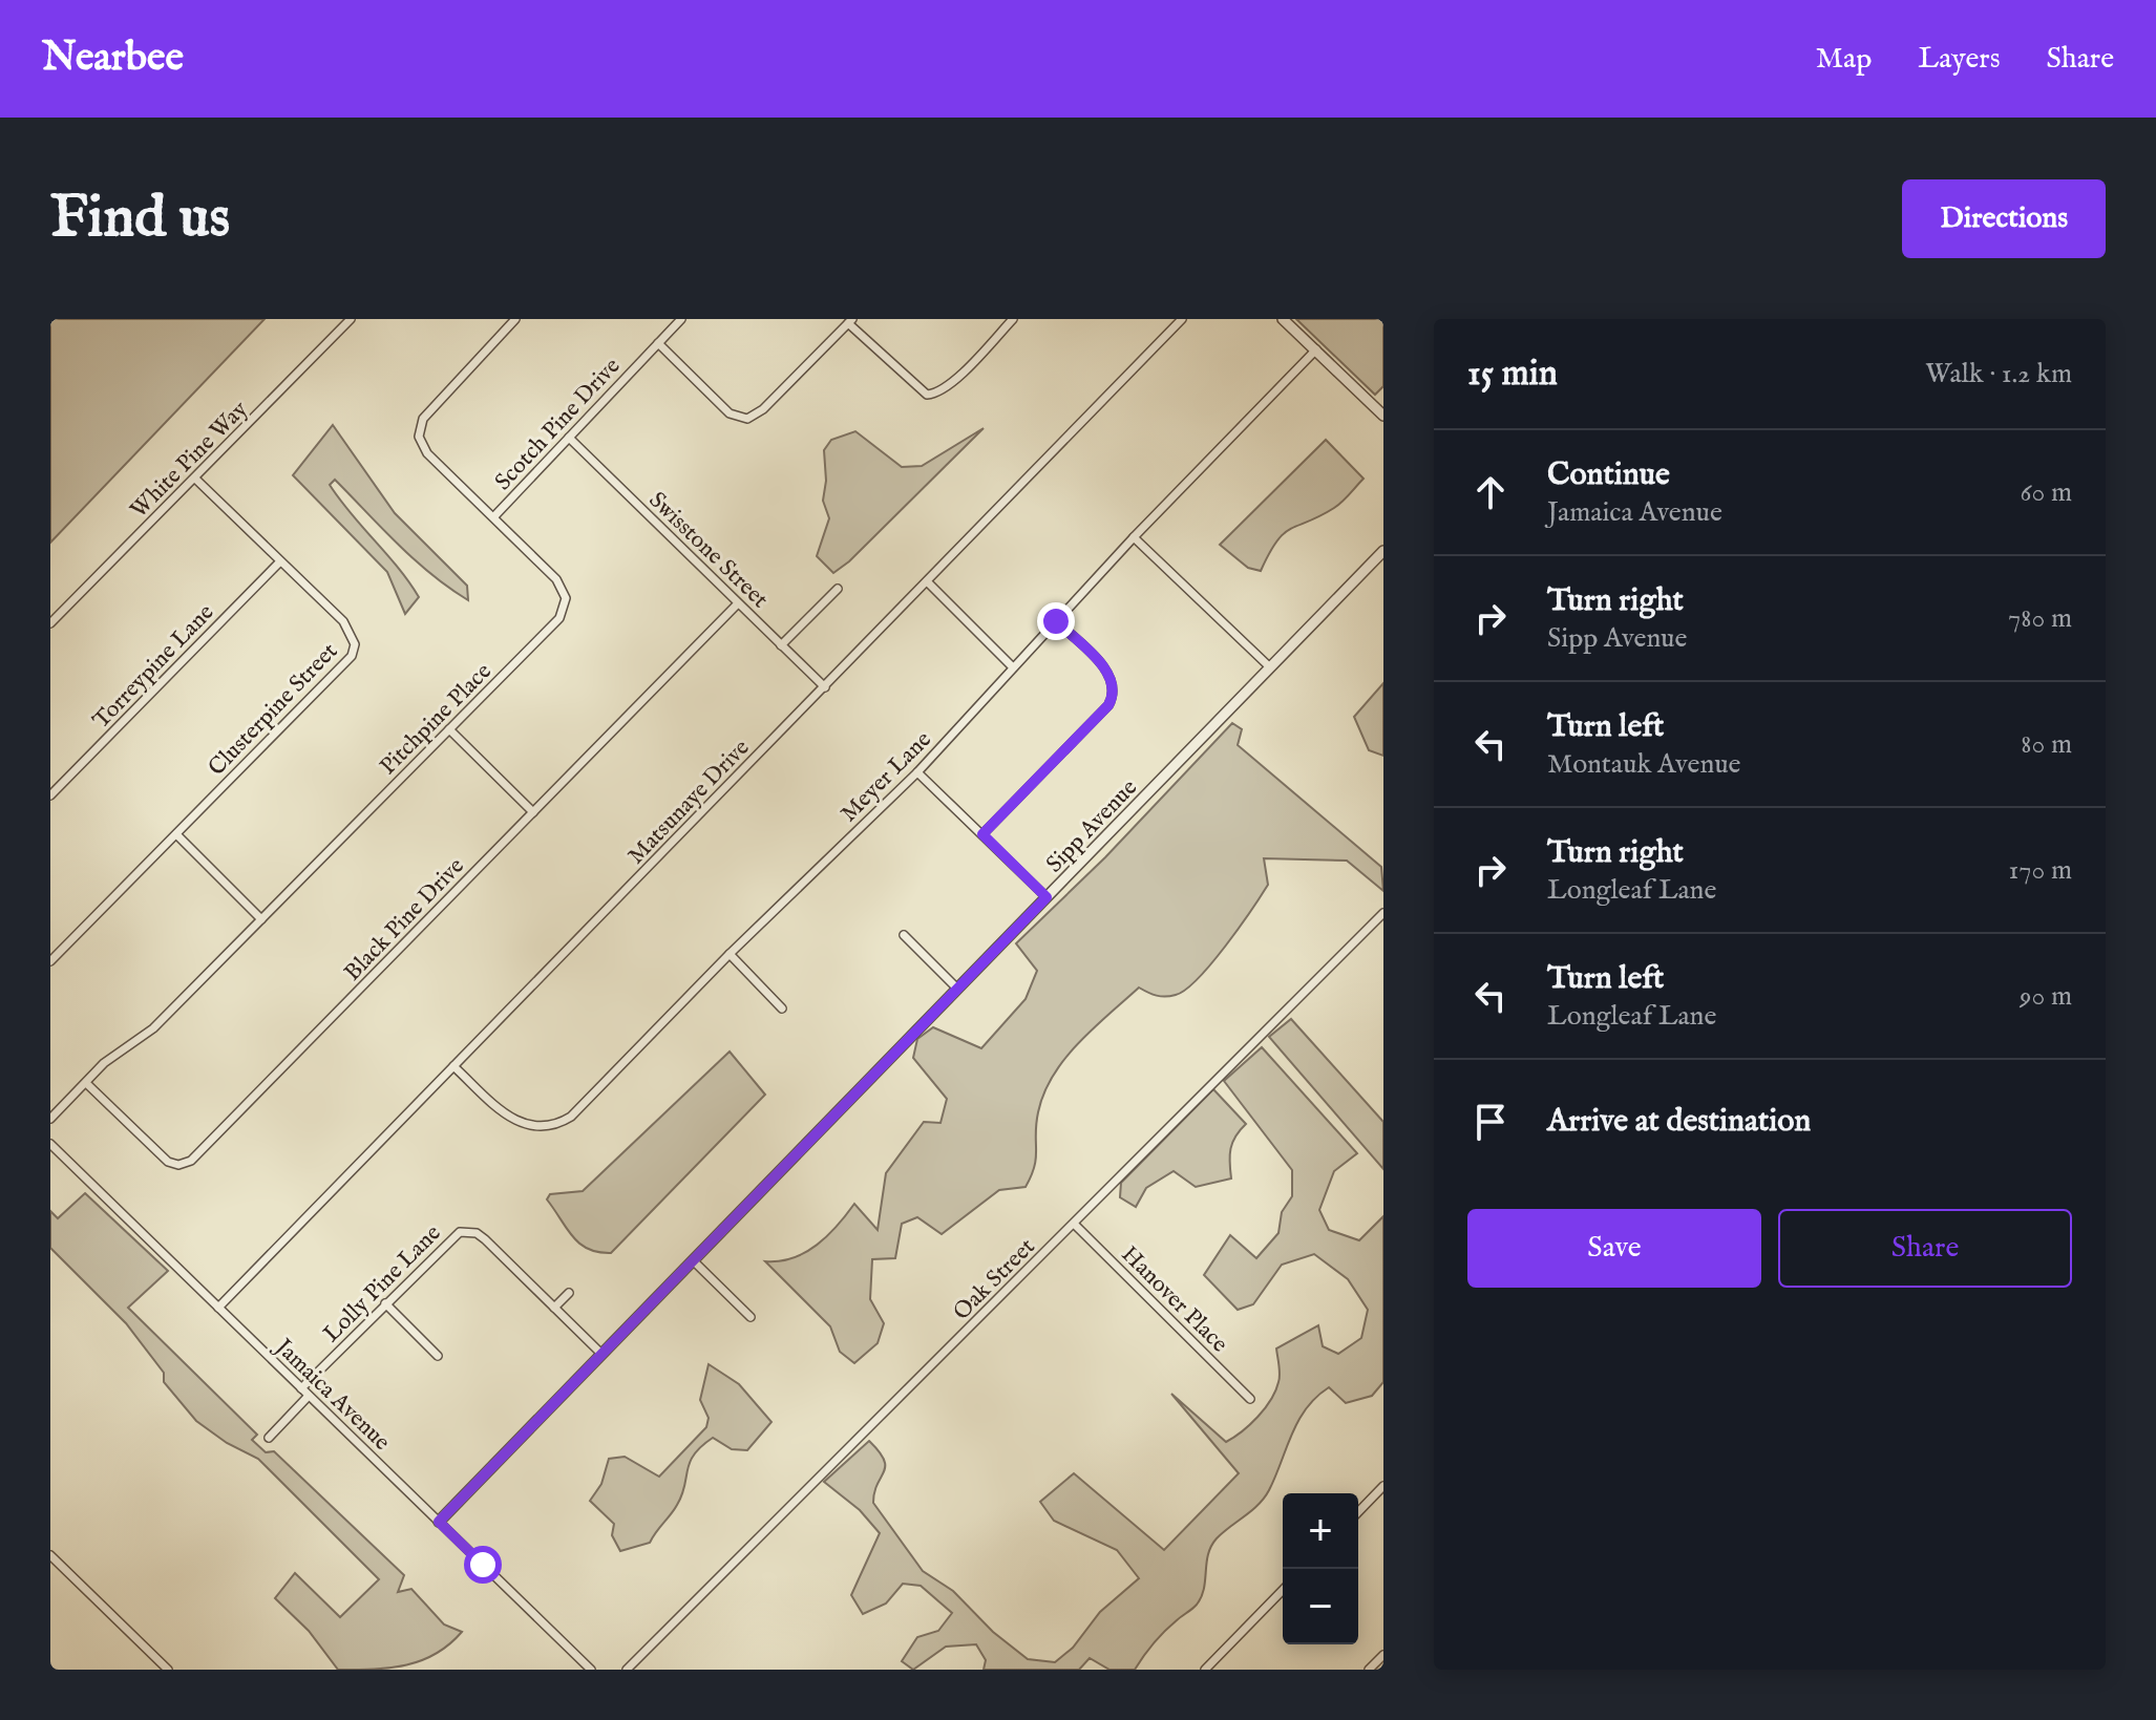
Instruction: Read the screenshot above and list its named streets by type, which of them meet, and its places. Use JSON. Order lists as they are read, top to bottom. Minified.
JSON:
{"streets":{"street":["Scotch Pine Drive","White Pine Way","Swisstone Street","Torreypine Lane","Clusterpine Street","Pitchpine Place","Meyer Lane","Matsunaye Drive","Sipp Avenue","Black Pine Drive","Oak Street","Lolly Pine Lane","Hanover Place","Jamaica Avenue"]},"crossings":[["Scotch Pine Drive","Swisstone Street"],["Scotch Pine Drive","Pitchpine Place"],["White Pine Way","Clusterpine Street"],["Swisstone Street","Matsunaye Drive"],["Swisstone Street","Black Pine Drive"],["Torreypine Lane","Clusterpine Street"],["Pitchpine Place","Black Pine Drive"],["Meyer Lane","Matsunaye Drive"],["Matsunaye Drive","Jamaica Avenue"],["Sipp Avenue","Lolly Pine Lane"],["Sipp Avenue","Jamaica Avenue"],["Oak Street","Hanover Place"],["Lolly Pine Lane","Jamaica Avenue"]],"page":{"header":"Nearbee","nav":["Map","Layers","Share"],"buttons":["Directions",["Save","Share"]],"title":"Find us","heading":["15 min","Walk · 1.2 km"],"list":[["Continue","Jamaica Avenue","60 m"],["Turn right","Sipp Avenue","780 m"],["Turn left","Montauk Avenue","80 m"],["Turn right","Longleaf Lane","170 m"],["Turn left","Longleaf Lane","90 m"],"Arrive at destination"],"map_buttons":["+","−"]}}
